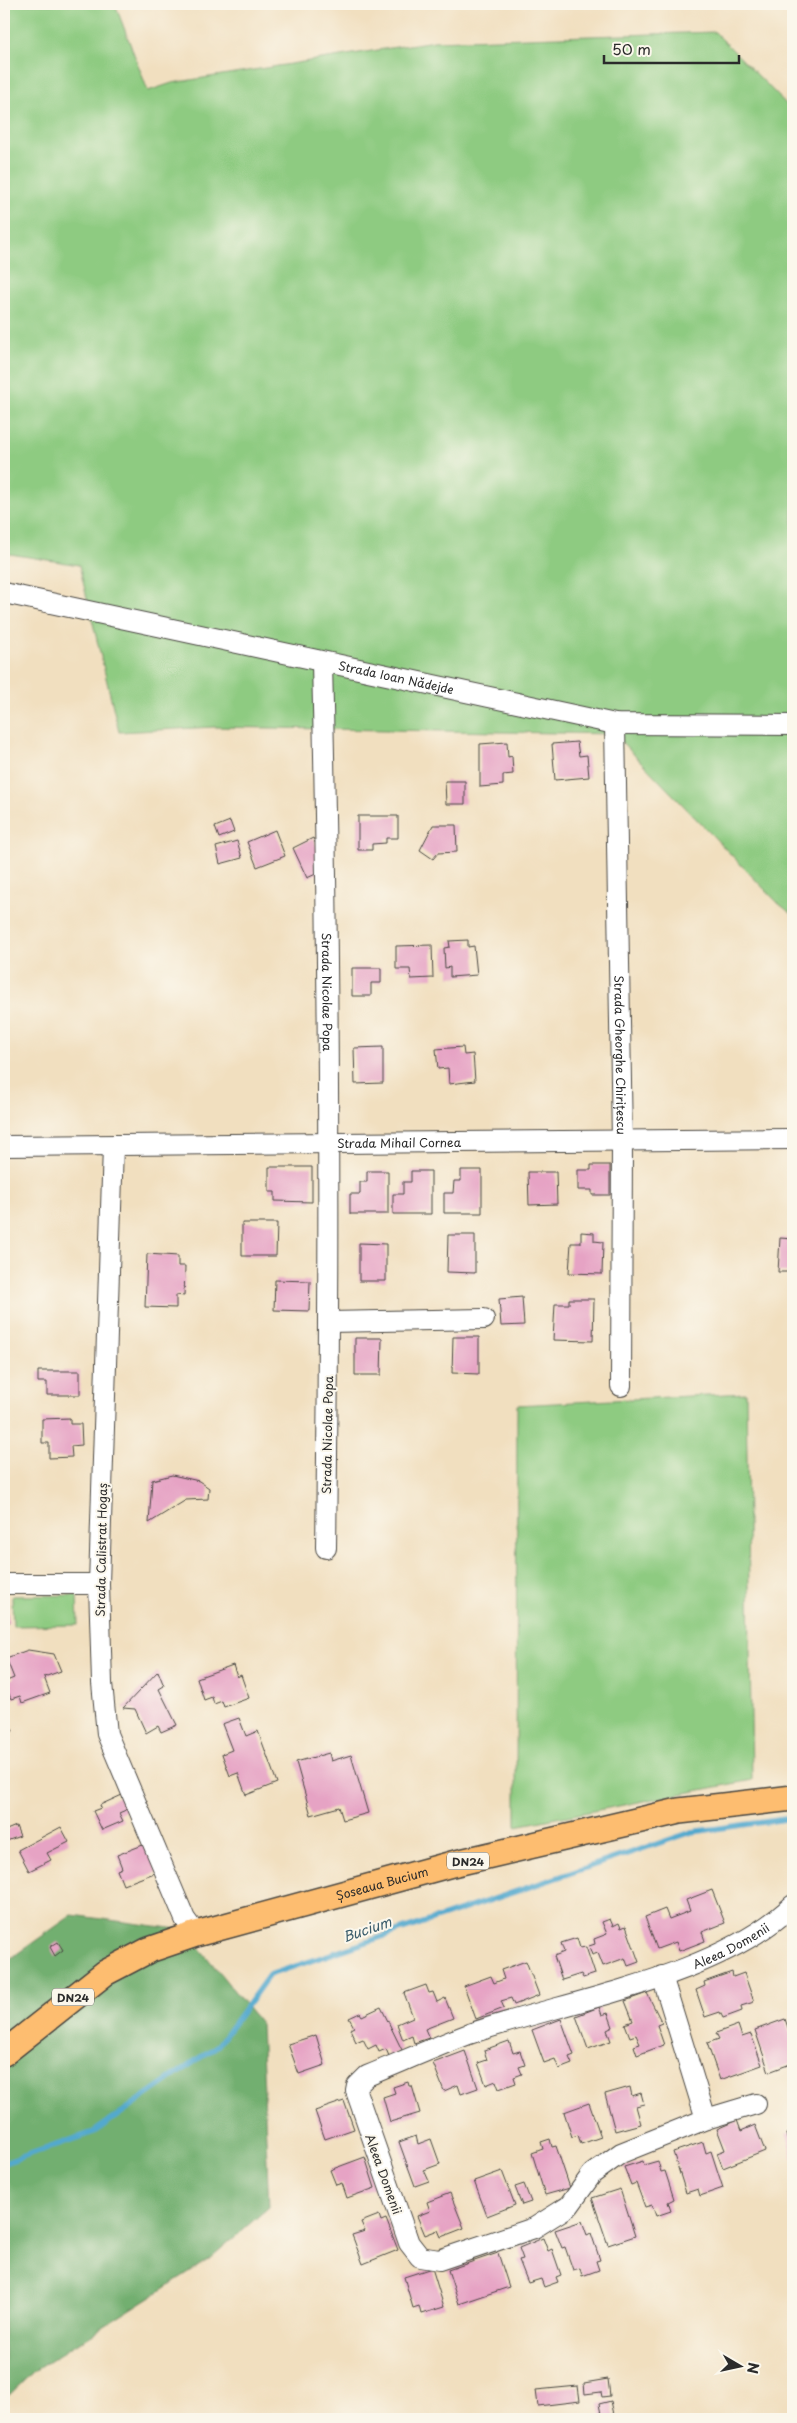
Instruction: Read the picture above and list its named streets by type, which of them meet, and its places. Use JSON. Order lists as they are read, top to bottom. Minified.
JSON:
{"streets":{"main road":["DN24","Șoseaua Bucium"],"street":["Strada Ioan Nădejde","Strada Nicolae Popa","Strada Gheorghe Chirițescu","Strada Mihail Cornea","Strada Calistrat Hogaș","Aleea Domenii"]},"crossings":[["Strada Ioan Nădejde","Strada Nicolae Popa"],["Strada Ioan Nădejde","Strada Gheorghe Chirițescu"],["Strada Nicolae Popa","Strada Mihail Cornea"],["Strada Gheorghe Chirițescu","Strada Mihail Cornea"],["Strada Mihail Cornea","Strada Calistrat Hogaș"],["Strada Calistrat Hogaș","Șoseaua Bucium"]],"water":["Bucium"],"scale_bar":"50 m","north":"right"}
